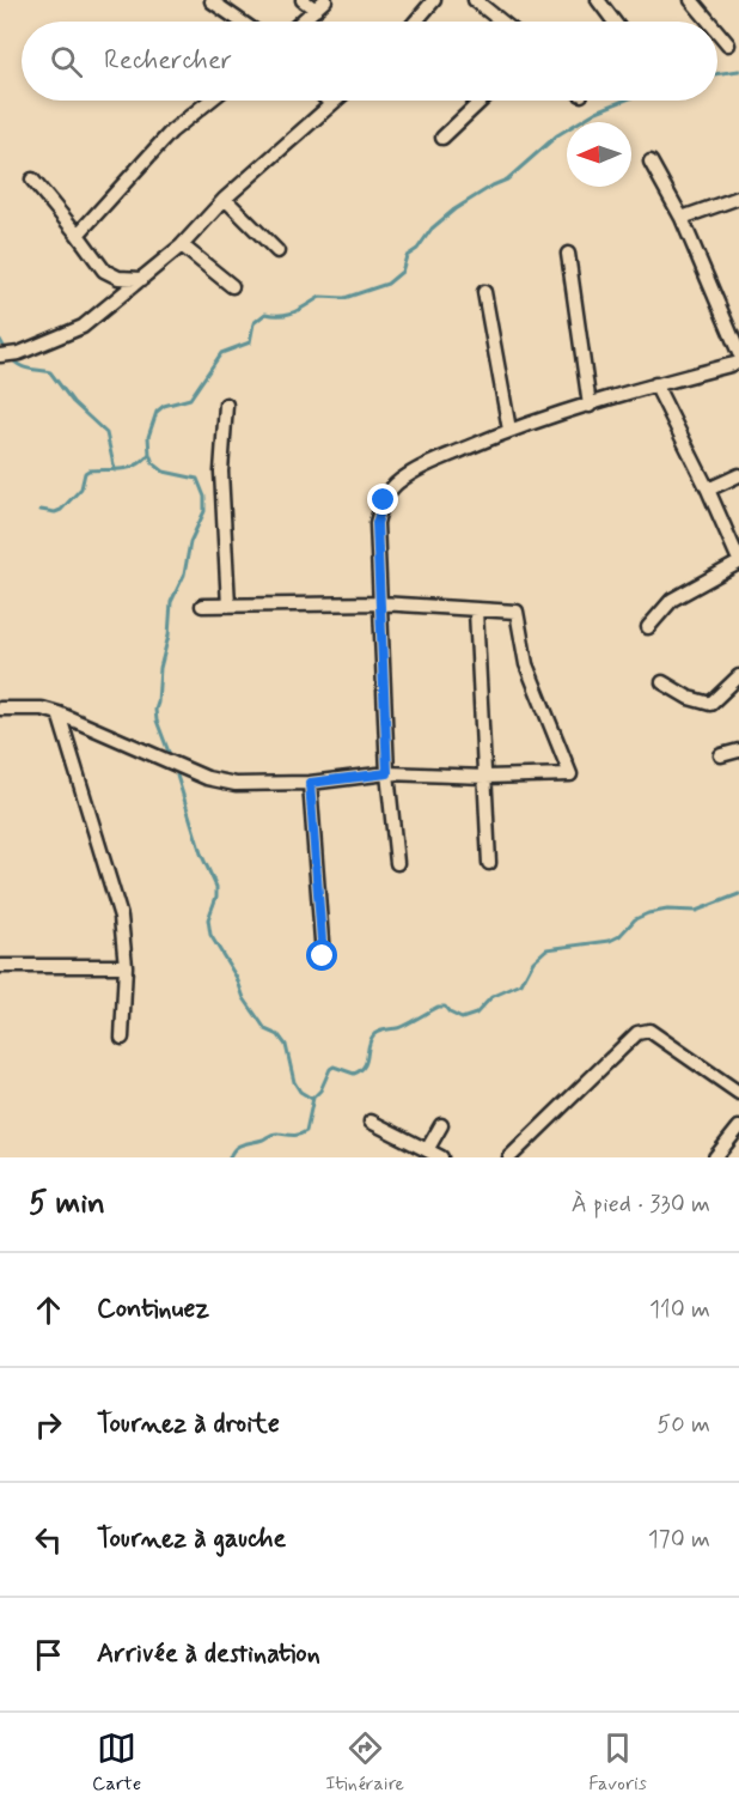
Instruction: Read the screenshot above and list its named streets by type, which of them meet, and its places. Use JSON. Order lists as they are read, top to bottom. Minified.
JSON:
{"north":"left","page":{"search":"Rechercher","heading":["5 min","À pied · 330 m"],"list":[["Continuez","110 m"],["Tournez à droite","50 m"],["Tournez à gauche","170 m"],"Arrivée à destination"],"nav":["Carte","Itinéraire","Favoris"]}}
